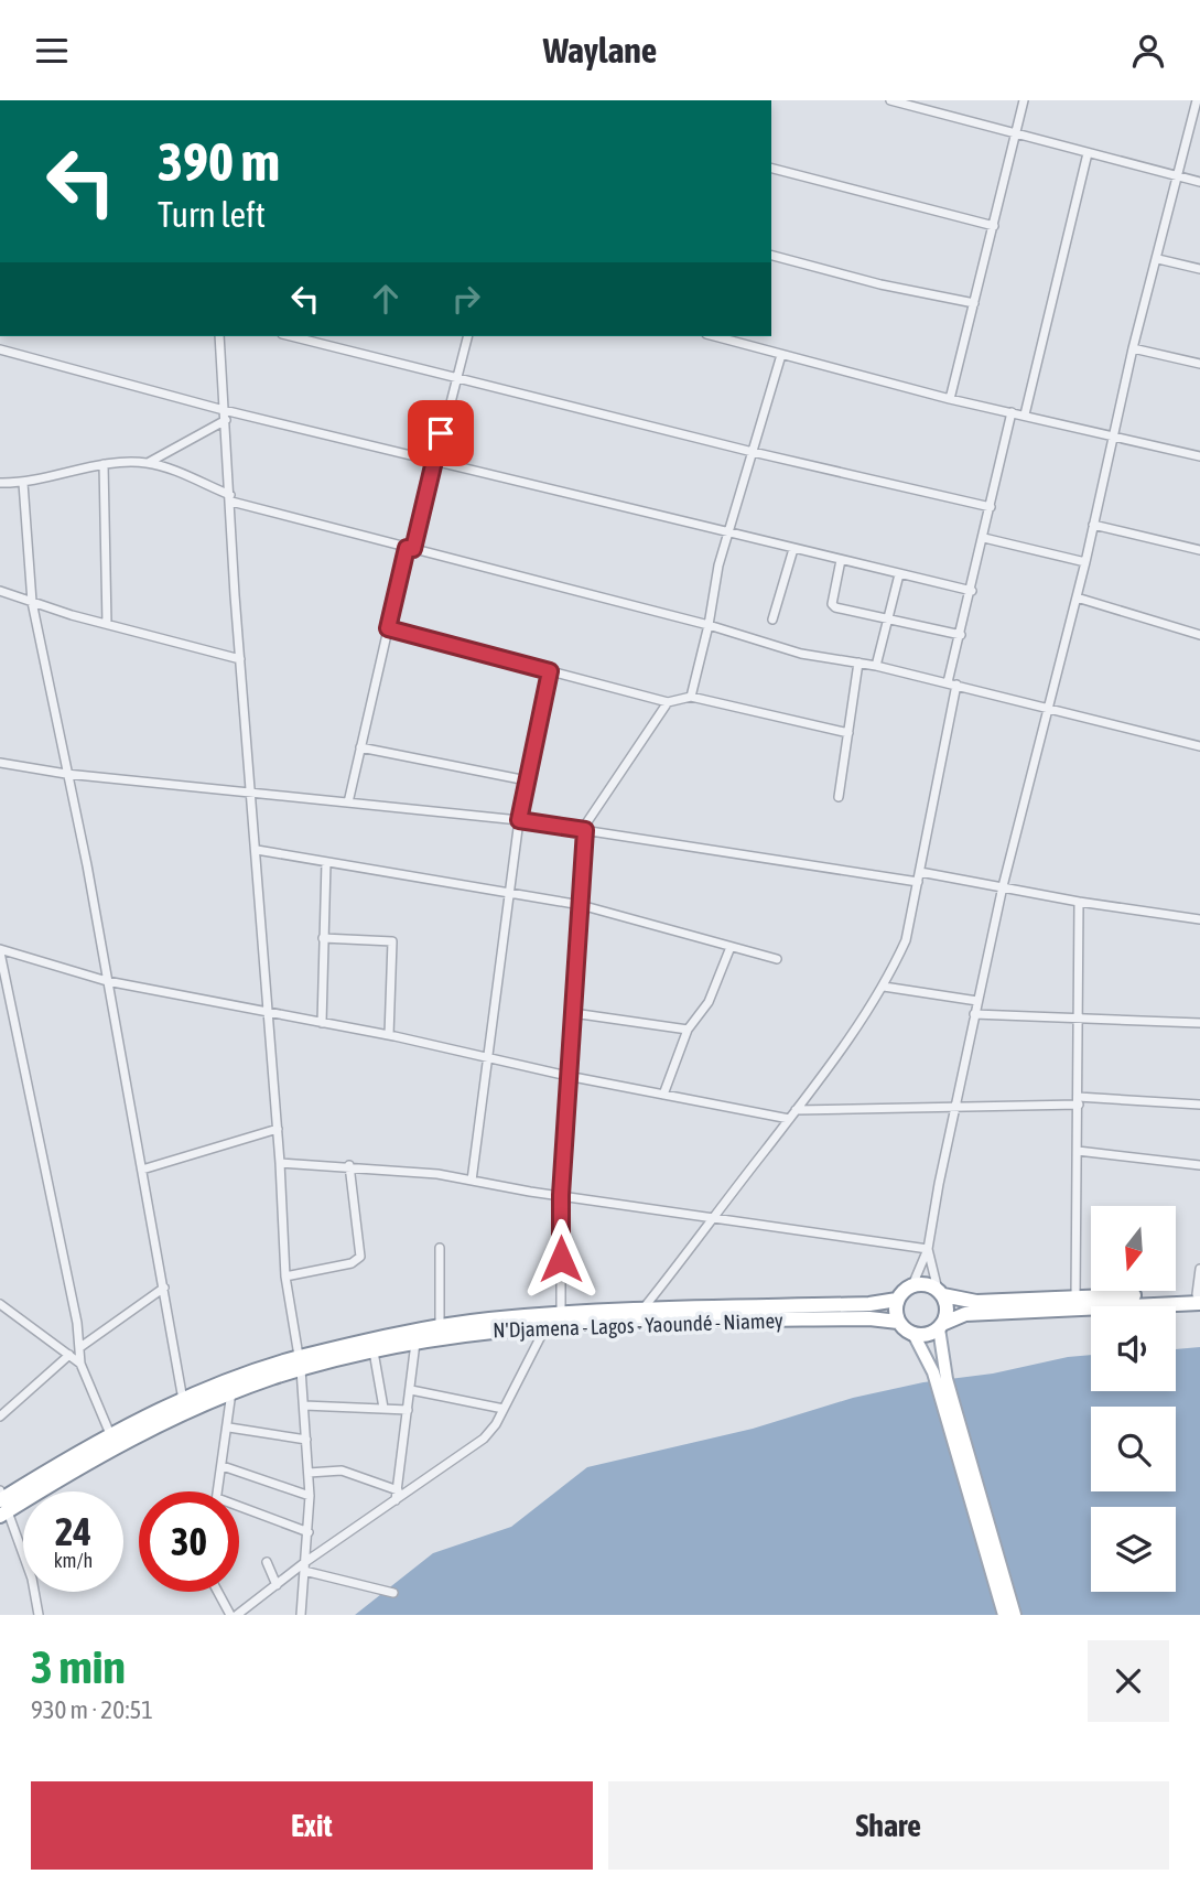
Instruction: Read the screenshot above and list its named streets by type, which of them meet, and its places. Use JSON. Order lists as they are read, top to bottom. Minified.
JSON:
{"streets":{"highway":["N'Djamena - Lagos - Yaoundé - Niamey"]},"north":"bottom","page":{"header":"Waylane","turn":["390 m","Turn left"],"speed":"24 km/h","limit":"30","heading":["3 min","930 m · 20:51"],"buttons":["Exit","Share"]}}
